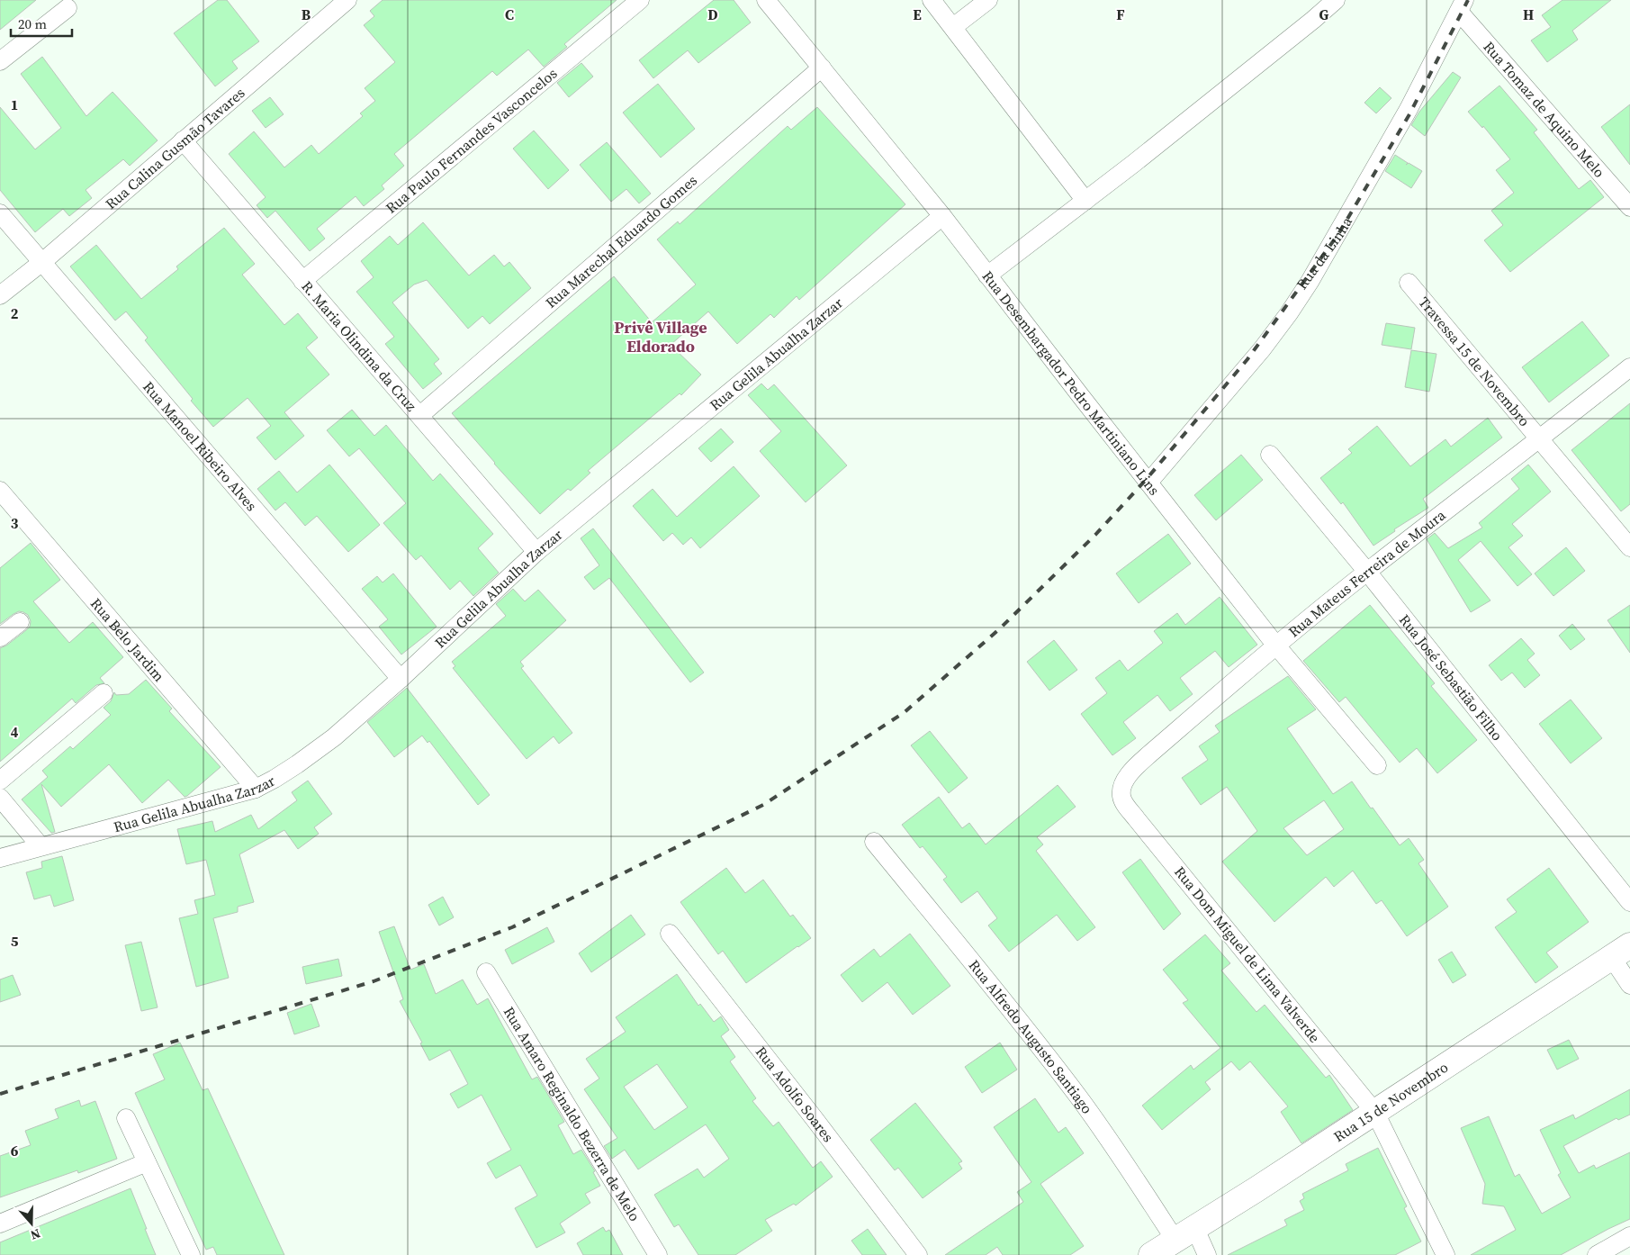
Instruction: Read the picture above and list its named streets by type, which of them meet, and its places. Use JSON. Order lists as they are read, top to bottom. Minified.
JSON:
{"streets":{"main road":["Rua 15 de Novembro"],"street":["Rua Tomaz de Aquino Melo","Rua Paulo Fernandes Vasconcelos","Rua Calina Gusmão Tavares","Rua Marechal Eduardo Gomes","Rua da Linha","R. Maria Olindina da Cruz","Rua Gelila Abualha Zarzar","Travessa 15 de Novembro","Rua Desembargador Pedro Martiniano Lins","Rua Manoel Ribeiro Alves","Rua Mateus Ferreira de Moura","Rua Belo Jardim","Rua José Sebastião Filho","Rua Dom Miguel de Lima Valverde","Rua Alfredo Augusto Santiago","Rua Adolfo Soares","Rua Amaro Reginaldo Bezerra de Melo"]},"crossings":[["Rua Tomaz de Aquino Melo","Rua da Linha"],["Rua Paulo Fernandes Vasconcelos","R. Maria Olindina da Cruz"],["Rua Calina Gusmão Tavares","R. Maria Olindina da Cruz"],["Rua Calina Gusmão Tavares","Rua Manoel Ribeiro Alves"],["Rua Marechal Eduardo Gomes","R. Maria Olindina da Cruz"],["Rua Marechal Eduardo Gomes","Rua Desembargador Pedro Martiniano Lins"],["Rua da Linha","Rua Desembargador Pedro Martiniano Lins"],["R. Maria Olindina da Cruz","Rua Gelila Abualha Zarzar"],["Rua Gelila Abualha Zarzar","Rua Desembargador Pedro Martiniano Lins"],["Rua Gelila Abualha Zarzar","Rua Manoel Ribeiro Alves"],["Rua Gelila Abualha Zarzar","Rua Belo Jardim"],["Travessa 15 de Novembro","Rua Mateus Ferreira de Moura"],["Rua Desembargador Pedro Martiniano Lins","Rua Mateus Ferreira de Moura"],["Rua Mateus Ferreira de Moura","Rua José Sebastião Filho"],["Rua Mateus Ferreira de Moura","Rua Dom Miguel de Lima Valverde"],["Rua Dom Miguel de Lima Valverde","Rua 15 de Novembro"],["Rua Alfredo Augusto Santiago","Rua 15 de Novembro"]],"districts":["Privê Village Eldorado"],"scale_bar":"20 m","north":"bottom","grid":{"columns":["B","C","D","E","F","G","H"],"rows":["1","2","3","4","5","6"]}}
